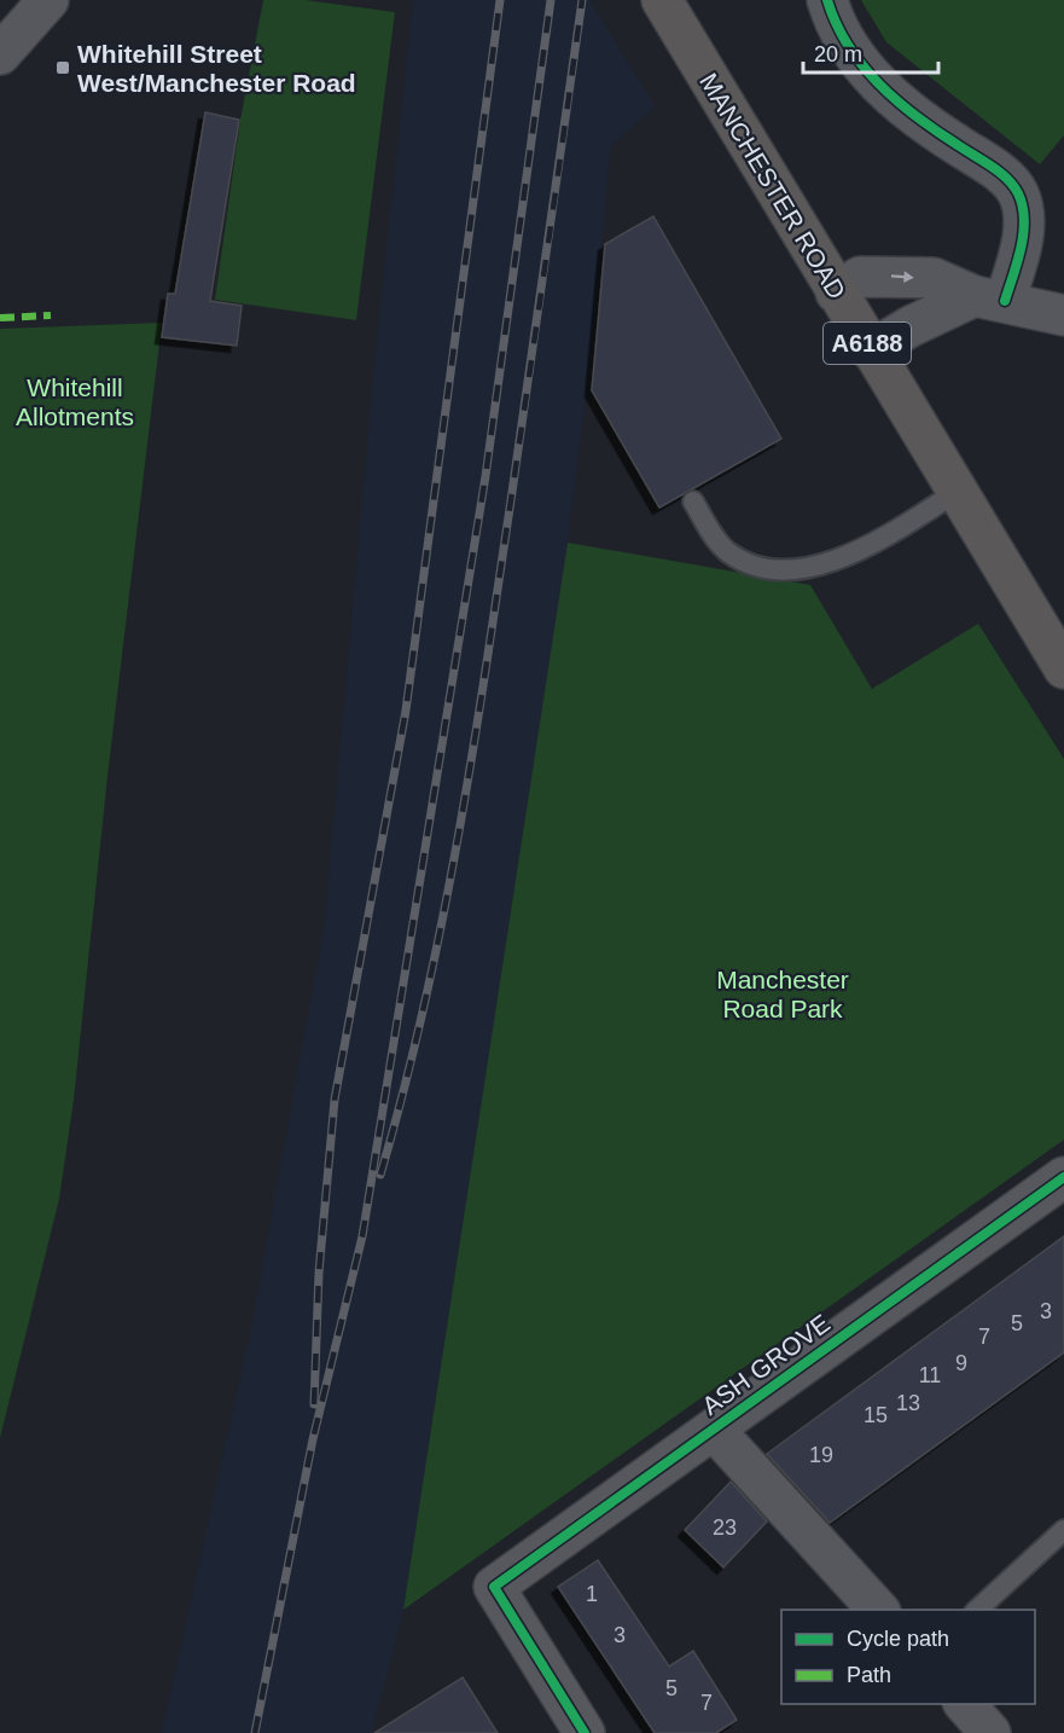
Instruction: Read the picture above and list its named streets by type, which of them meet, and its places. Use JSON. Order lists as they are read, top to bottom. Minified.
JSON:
{"streets":{"main road":["MANCHESTER ROAD","A6188"],"street":["ASH GROVE"]},"parks":["Whitehill Allotments","Manchester Road Park"],"places":{"transit":["Whitehill Street West/Manchester Road"]},"house_numbers":["3","5","7","9","11","13","15","19","23","1","3","5","7"],"legend":["Cycle path","Path"],"scale_bar":"20 m"}
